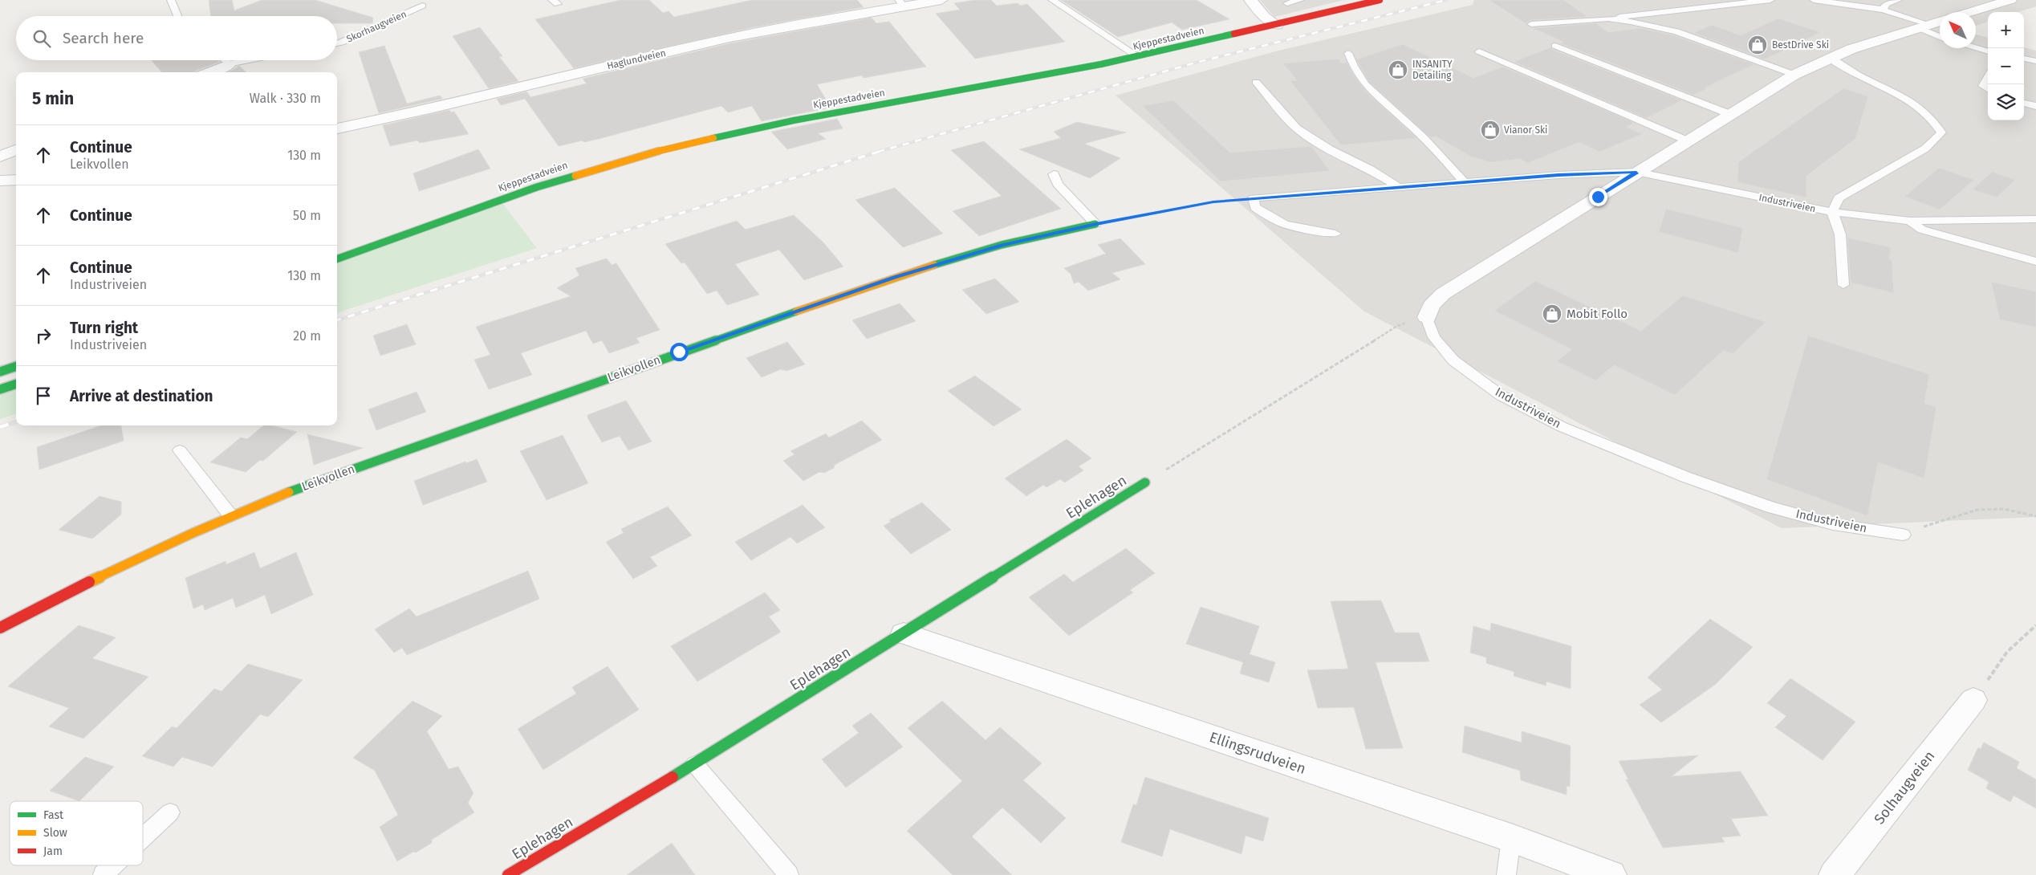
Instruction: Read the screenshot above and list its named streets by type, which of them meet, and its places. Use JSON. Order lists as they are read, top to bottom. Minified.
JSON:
{"streets":{"street":["Kjeppestadveien","Haglundveien","Industriveien","Leikvollen","Eplehagen","Ellingsrudveien","Solhaugveien"],"lane":["Skorhaugveien"]},"crossings":[["Eplehagen","Ellingsrudveien"]],"places":{"shop":["BestDrive Ski","INSANITY Detailing","Vianor Ski","Mobit Follo"]},"legend":["Fast","Slow","Jam"],"north":"top left","page":{"map_buttons":["+","−"],"search":"Search here","heading":["5 min","Walk · 330 m"],"list":[["Continue","Leikvollen","130 m"],["Continue","50 m"],["Continue","Industriveien","130 m"],["Turn right","Industriveien","20 m"],"Arrive at destination"]}}
